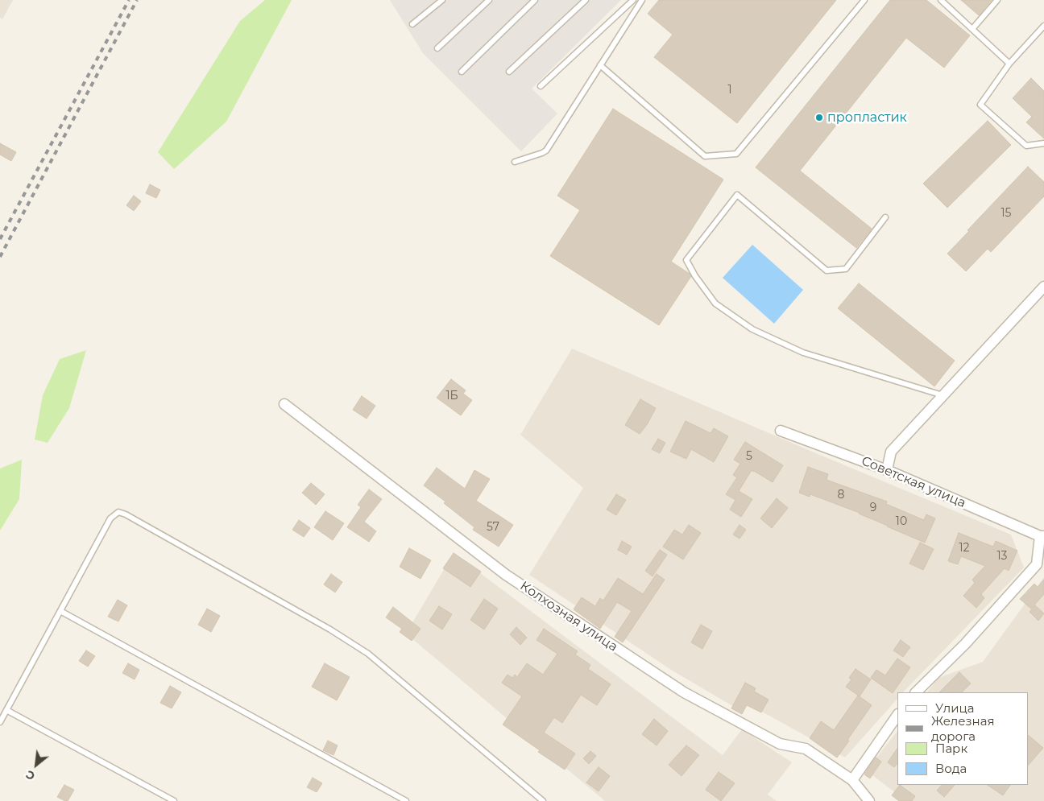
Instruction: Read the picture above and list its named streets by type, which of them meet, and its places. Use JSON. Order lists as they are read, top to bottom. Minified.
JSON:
{"streets":{"street":["Советская улица","Колхозная улица"]},"places":["пропластик"],"house_numbers":["1","15","1Б","5","8","9","10","57","12","13"],"legend":["Улица","Железная дорога","Парк","Вода"],"north":"bottom left"}
